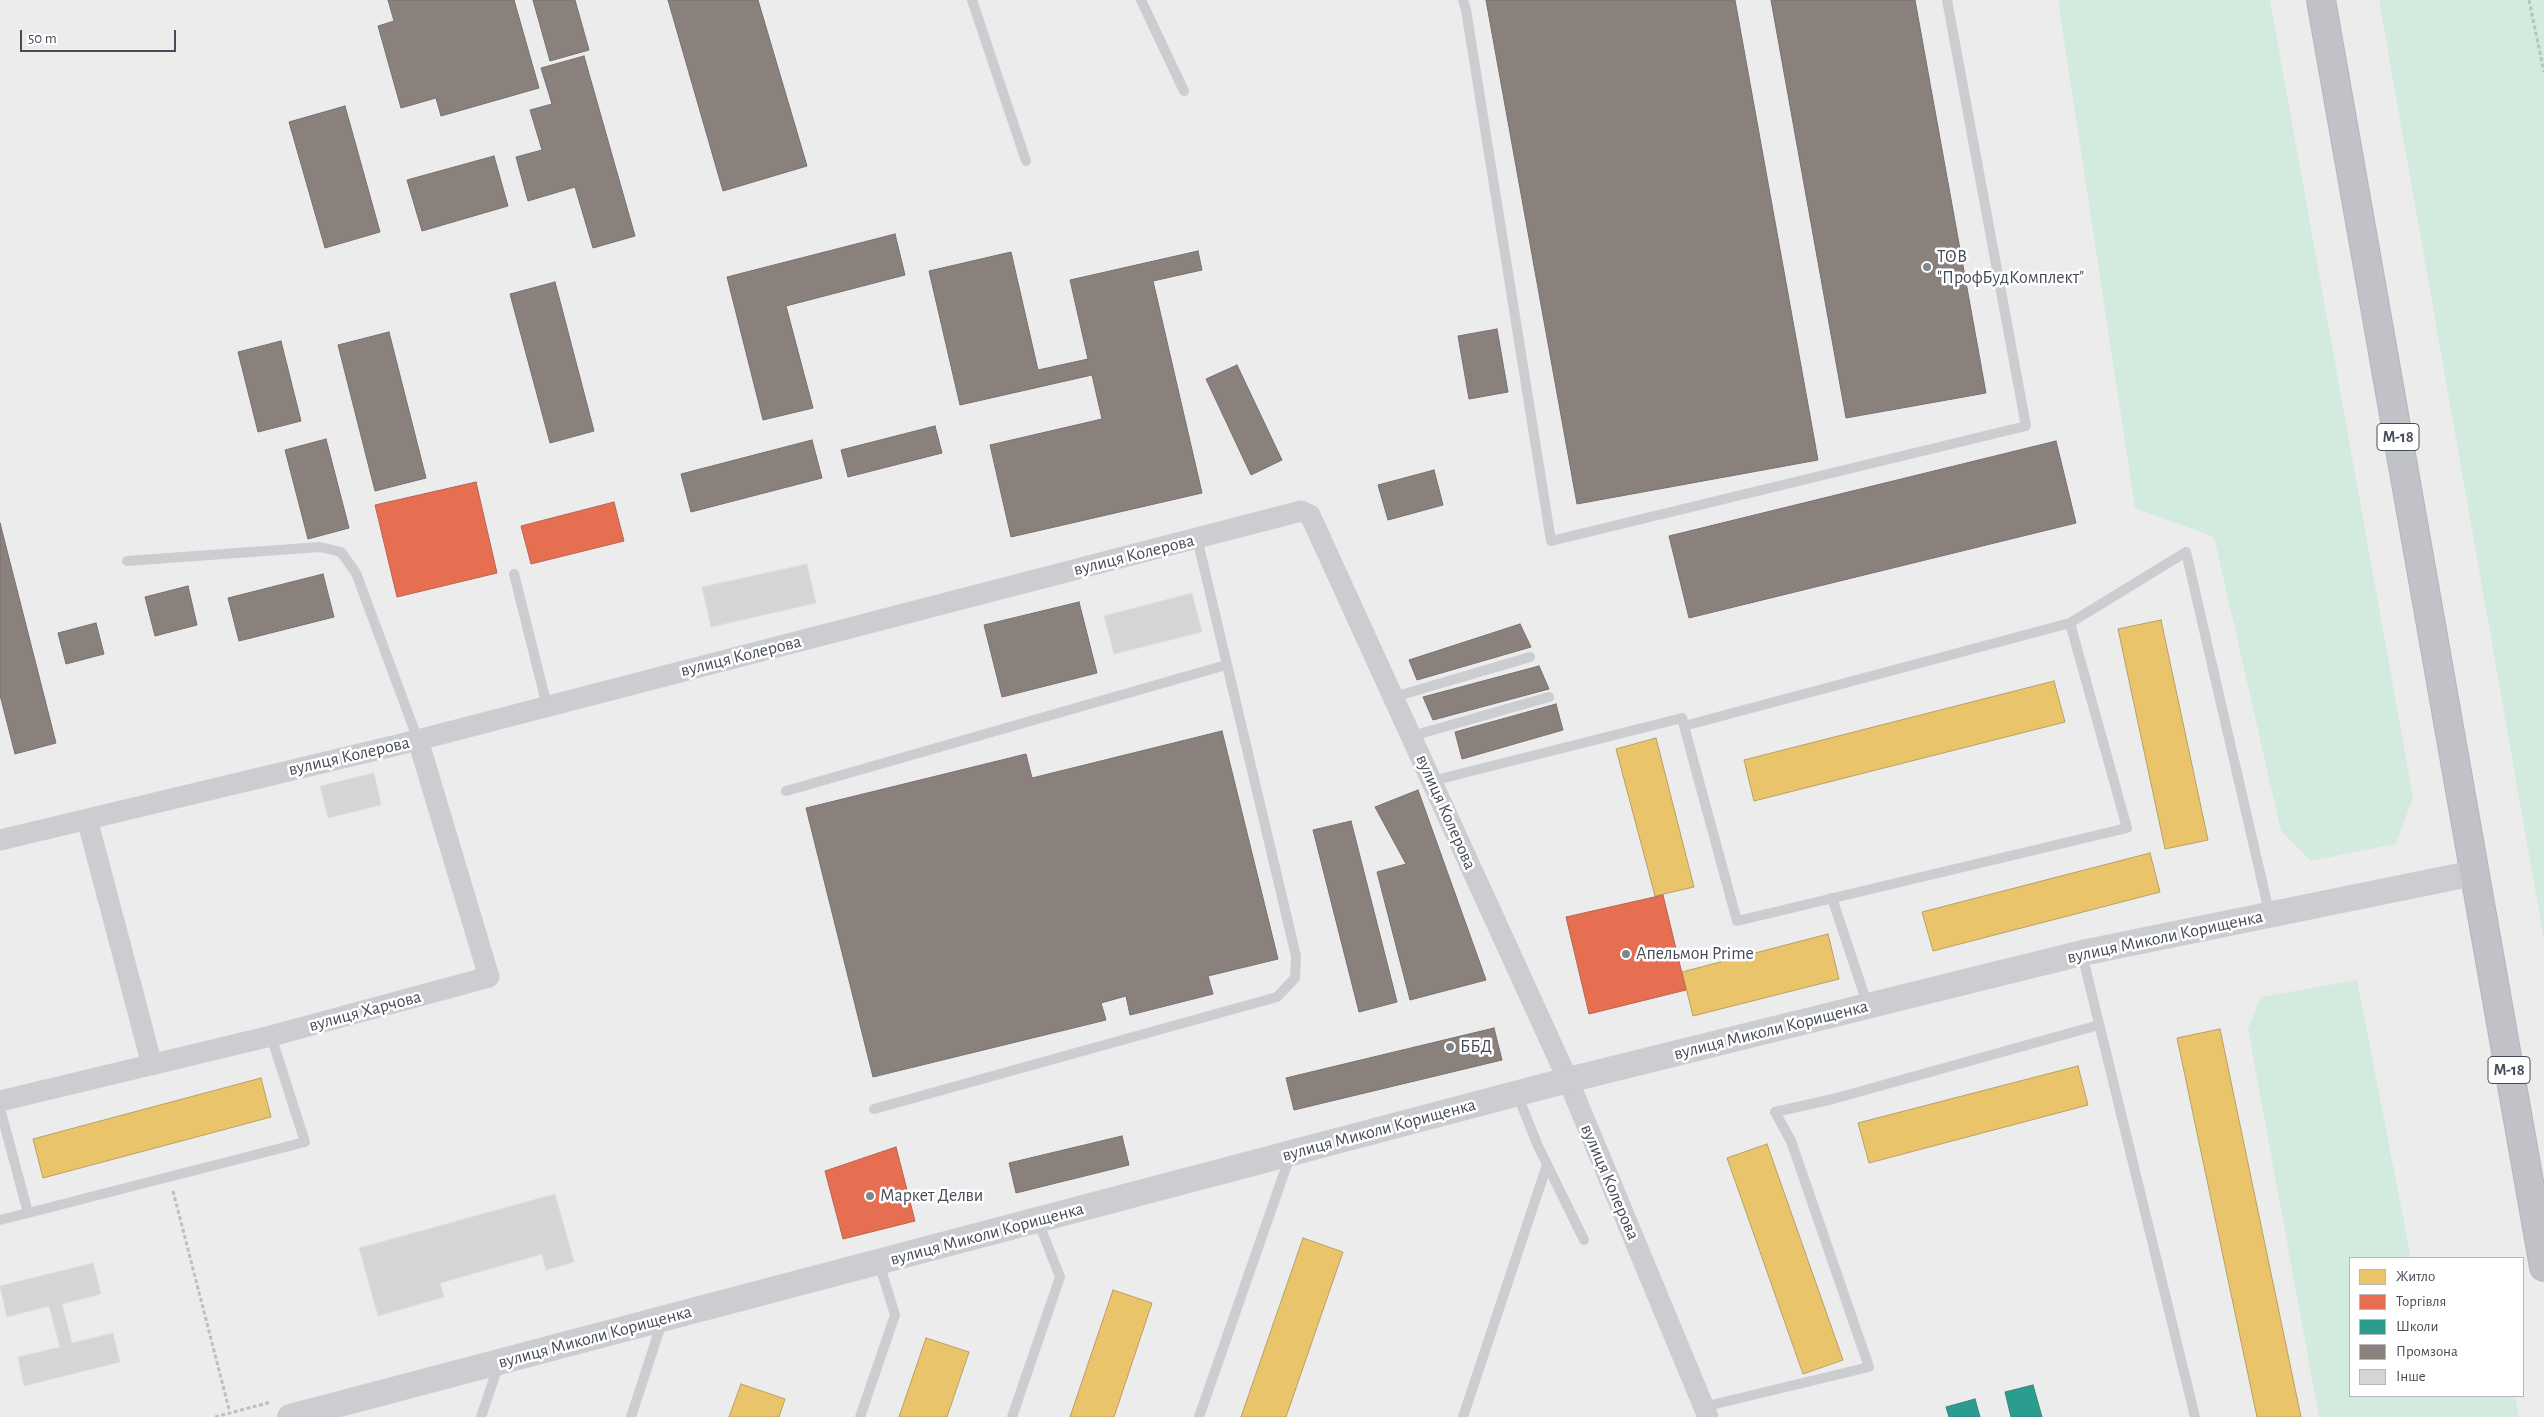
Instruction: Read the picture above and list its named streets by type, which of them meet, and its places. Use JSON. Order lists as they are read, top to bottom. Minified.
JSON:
{"streets":{"highway":["М-18"],"street":["вулиця Колерова","вулиця Миколи Корищенка","вулиця Харчова"]},"crossings":[["М-18","вулиця Миколи Корищенка"],["вулиця Колерова","вулиця Миколи Корищенка"],["вулиця Колерова","вулиця Харчова"]],"places":["ТОВ \"ПрофБудКомплект\"","Апельмон Prime","ББД","Маркет Делви"],"legend":["Житло","Торгівля","Школи","Промзона","Інше"],"scale_bar":"50 m"}
